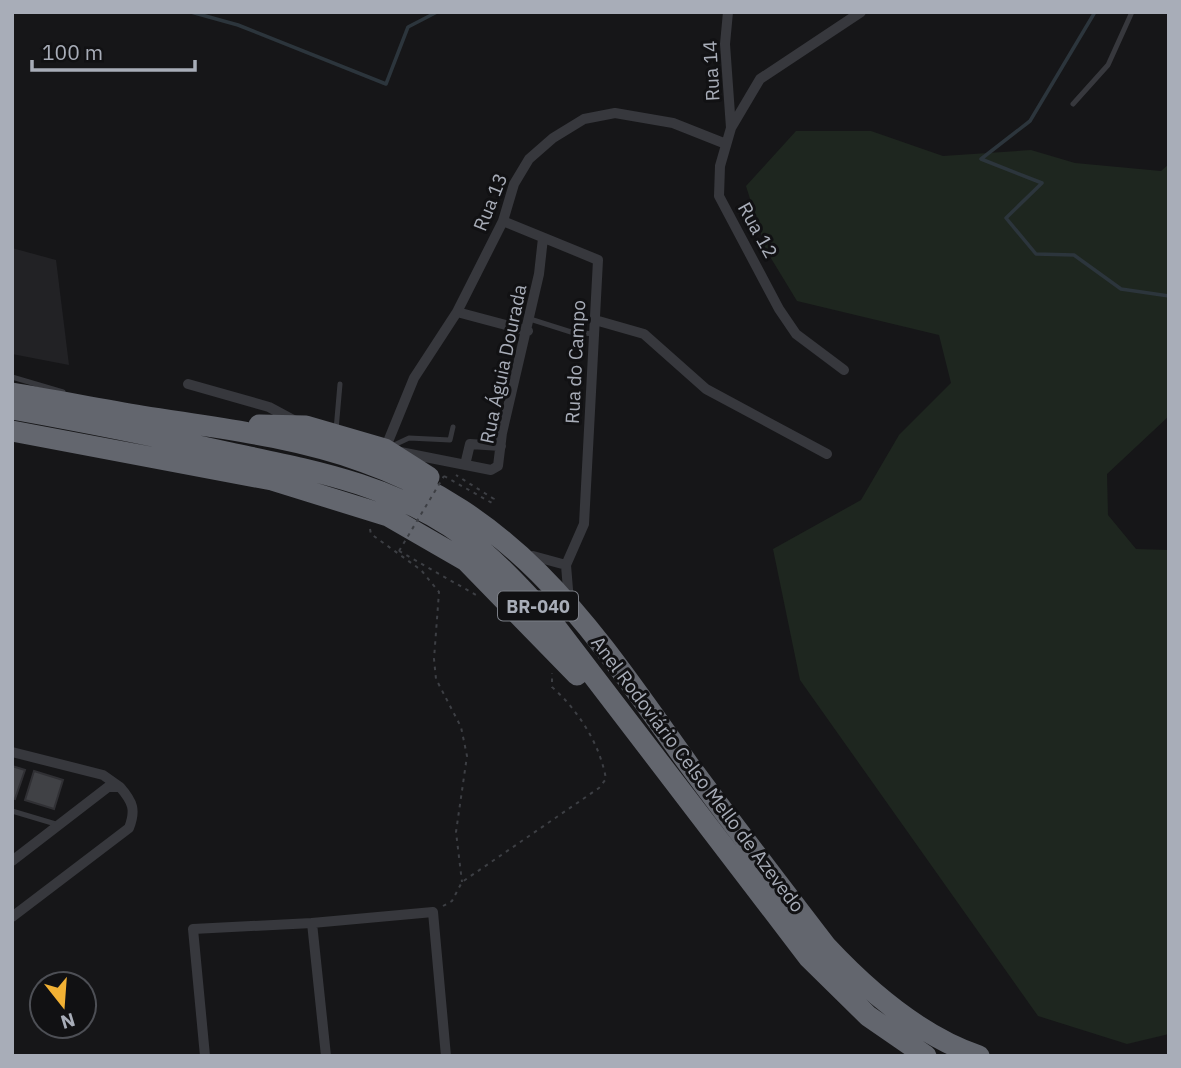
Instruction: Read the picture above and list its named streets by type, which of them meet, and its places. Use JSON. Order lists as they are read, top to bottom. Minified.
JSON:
{"streets":{"highway":["BR-040","Anel Rodoviário Celso Mello de Azevedo"],"street":["Rua 14","Rua 13","Rua 12","Rua do Campo","Rua Águia Dourada"]},"crossings":[["Rua 14","Rua 12"],["Rua 13","Rua 12"],["Rua 13","Rua do Campo"],["Rua 13","Rua Águia Dourada"],["Rua do Campo","Rua Águia Dourada"],["Rua do Campo","Anel Rodoviário Celso Mello de Azevedo"]],"scale_bar":"100 m","north":"bottom"}
